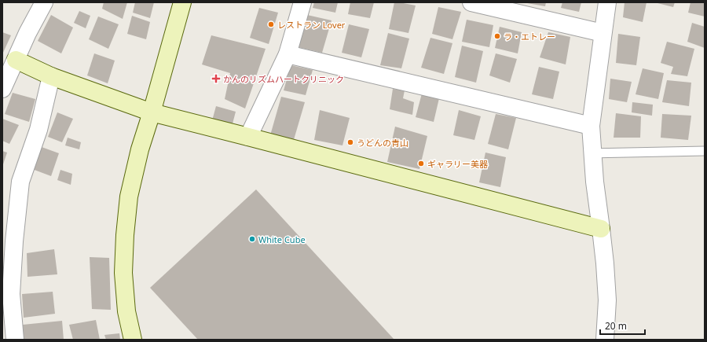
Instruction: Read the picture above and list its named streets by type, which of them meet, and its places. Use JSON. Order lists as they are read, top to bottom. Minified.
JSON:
{"places":{"other":["レストラン Lover","ラ・エトレー","うどんの青山","ギャラリー美器","White Cube"],"health":["かんのリズムハートクリニック"]},"scale_bar":"20 m"}
